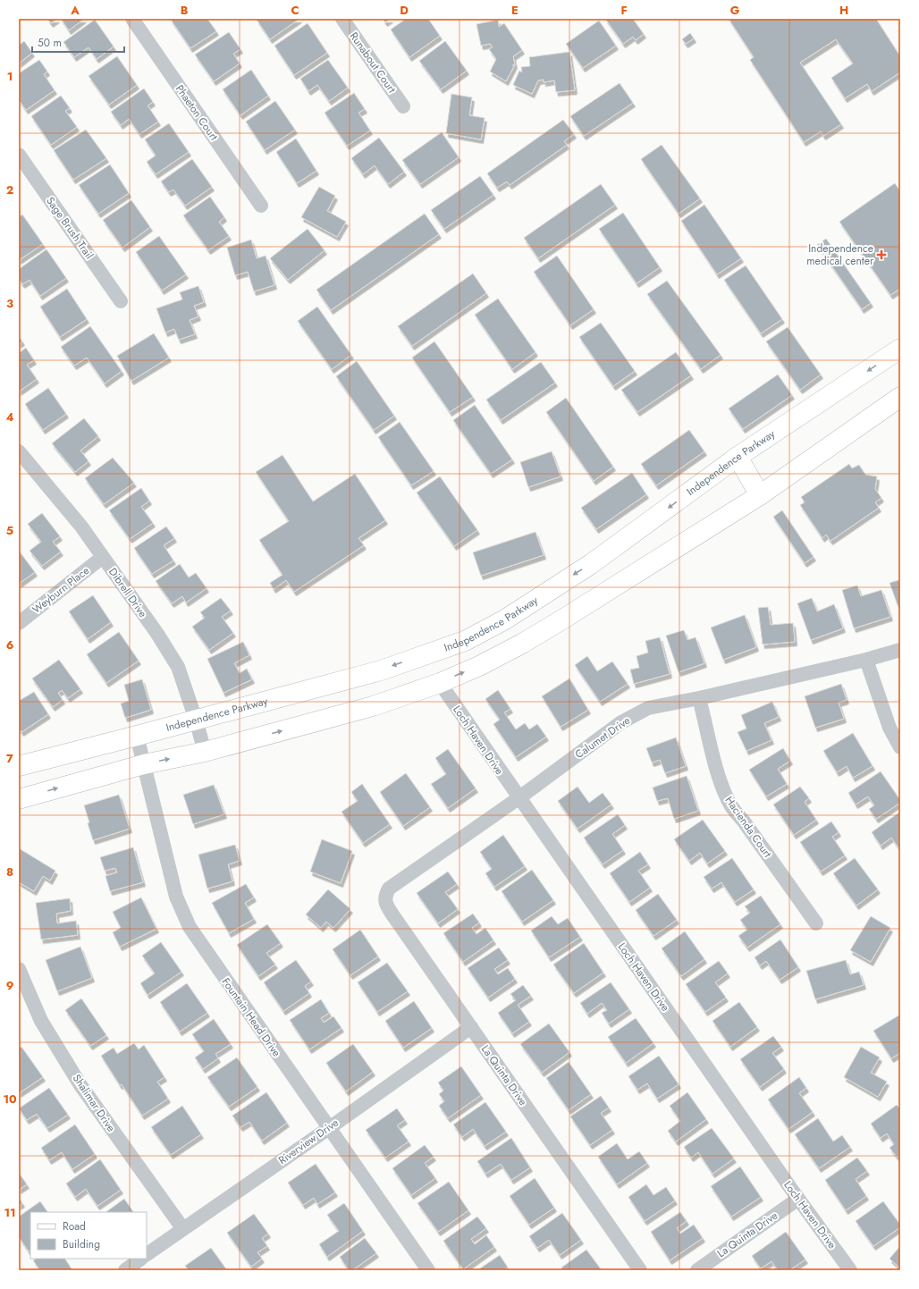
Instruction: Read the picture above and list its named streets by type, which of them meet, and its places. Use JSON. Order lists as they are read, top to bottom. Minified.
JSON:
{"streets":{"main road":["Independence Parkway"],"street":["Runabout Court","Phaeton Court","Sage Brush Trail","Weyburn Place","Dibrell Drive","Calumet Drive","Loch Haven Drive","Hacienda Court","Fountain Head Drive","La Quinta Drive","Shalimar Drive","Riverview Drive"]},"crossings":[["Independence Parkway","Dibrell Drive"],["Independence Parkway","Fountain Head Drive"],["Weyburn Place","Dibrell Drive"],["Calumet Drive","Loch Haven Drive"],["Calumet Drive","Hacienda Court"],["Calumet Drive","La Quinta Drive"],["Loch Haven Drive","La Quinta Drive"],["Fountain Head Drive","Riverview Drive"],["La Quinta Drive","Riverview Drive"],["Shalimar Drive","Riverview Drive"]],"places":{"health":["Independence medical center"]},"legend":["Road","Building"],"scale_bar":"50 m","grid":{"columns":["A","B","C","D","E","F","G","H"],"rows":["1","2","3","4","5","6","7","8","9","10","11"]}}
